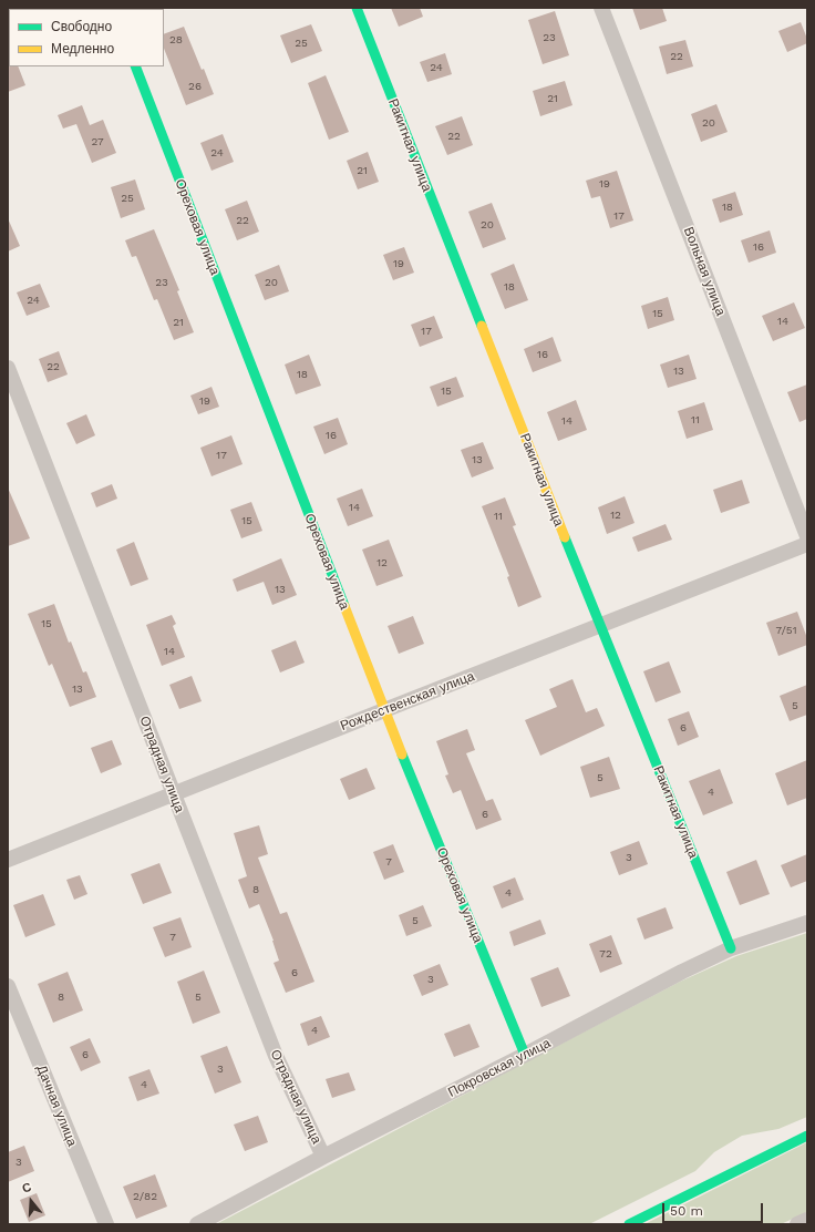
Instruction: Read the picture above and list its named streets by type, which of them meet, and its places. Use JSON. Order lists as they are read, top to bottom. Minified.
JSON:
{"streets":{"street":["Ракитная улица","Ореховая улица","Вольная улица","Рождественская улица","Отрадная улица","Покровская улица","Дачная улица"]},"crossings":[["Ракитная улица","Рождественская улица"],["Ракитная улица","Покровская улица"],["Ореховая улица","Рождественская улица"],["Ореховая улица","Покровская улица"],["Рождественская улица","Отрадная улица"],["Отрадная улица","Покровская улица"]],"house_numbers":["23","28","25","22","24","26","21","20","22","27","24","21","19","25","18","17","22","20","16","19","23","20","18","24","15","14","21","17","16","22","13","18","15","19","11","14","16","17","13","14","12","11","15","12","13","15","7/51","14","13","5","6","5","4","6","3","7","8","4","5","7","72","6","3","8","5","4","6","3","4","3","2/82"],"legend":["Свободно","Медленно"],"scale_bar":"50 m","north":"top"}
